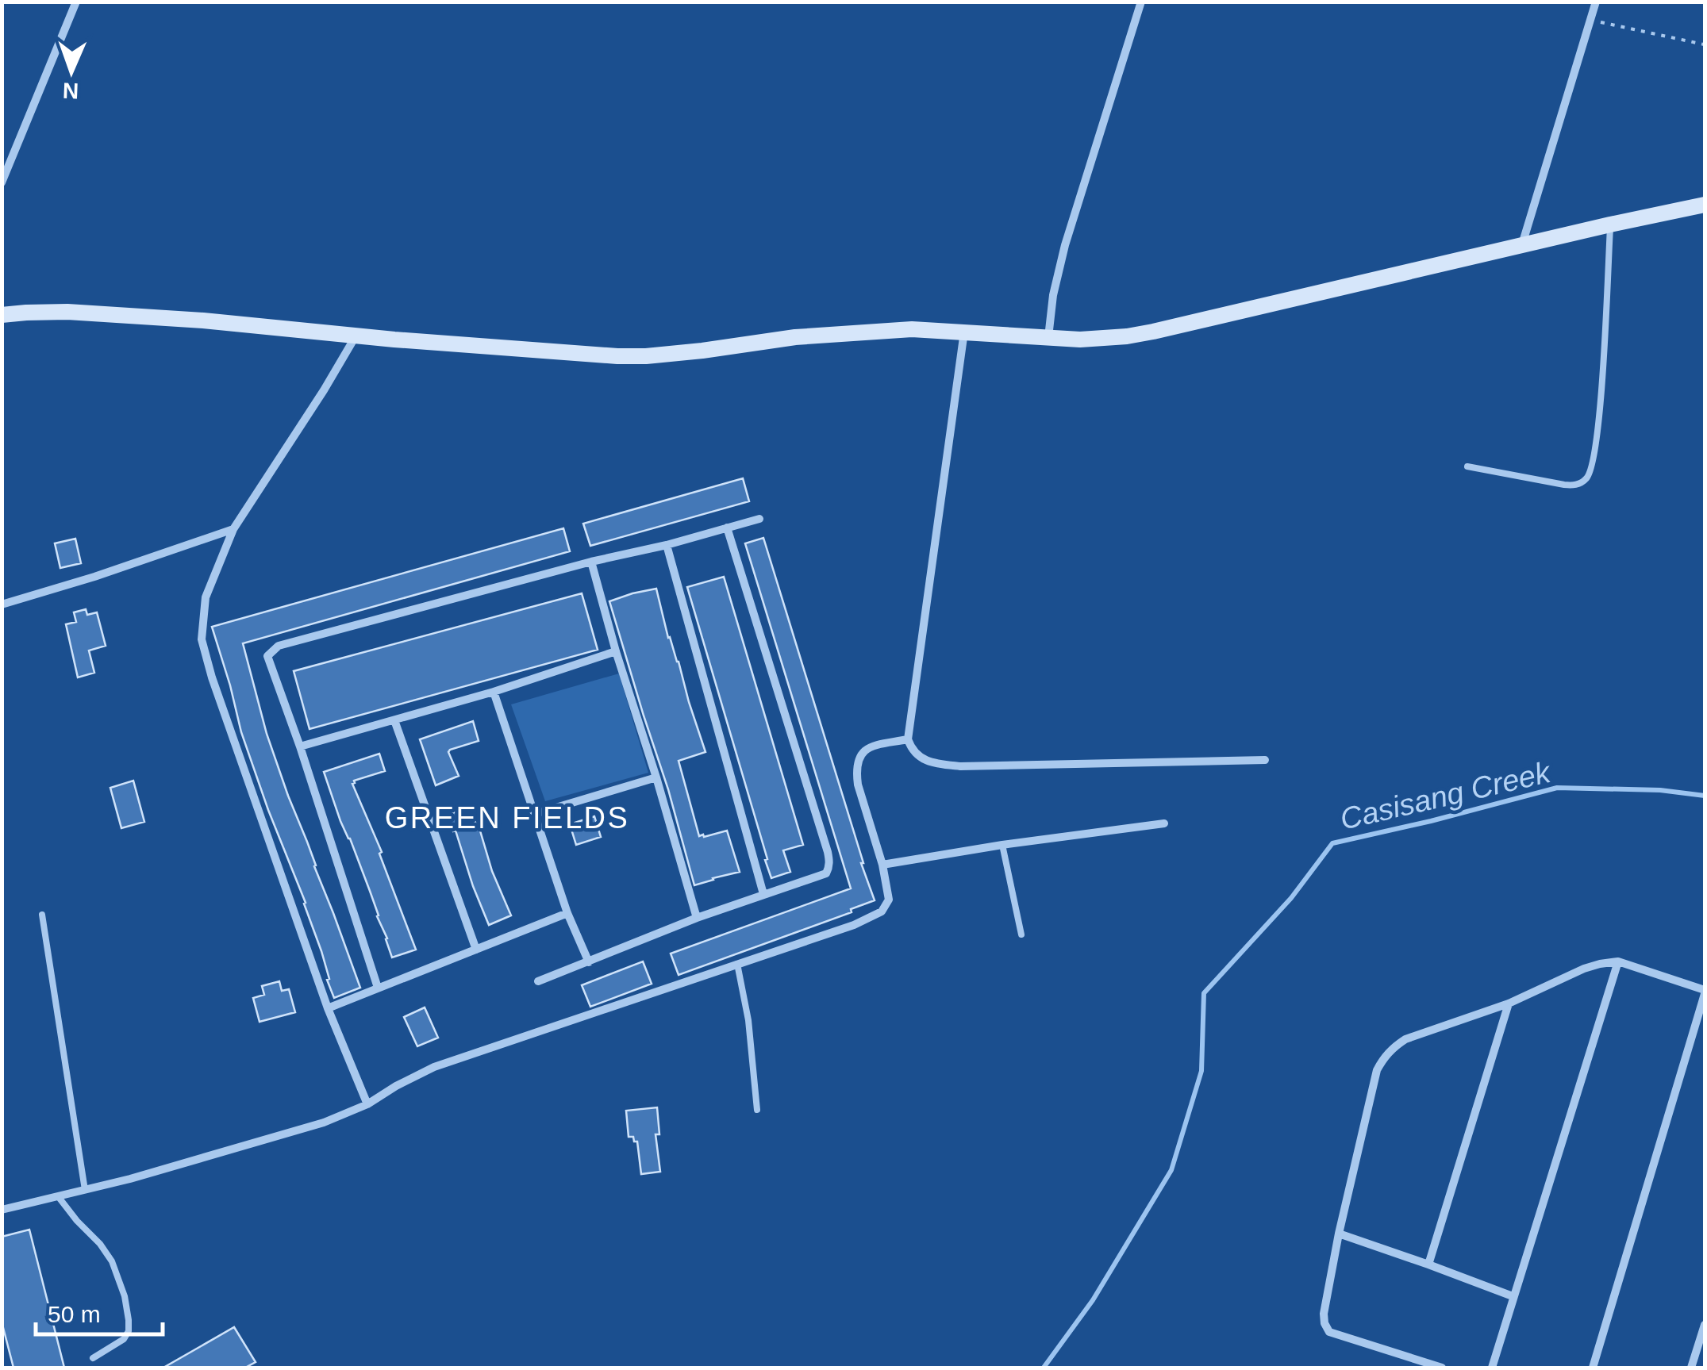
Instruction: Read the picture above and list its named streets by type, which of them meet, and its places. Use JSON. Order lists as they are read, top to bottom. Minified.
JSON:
{"districts":["GREEN FIELDS"],"water":["Casisang Creek"],"scale_bar":"50 m","north":"bottom"}
